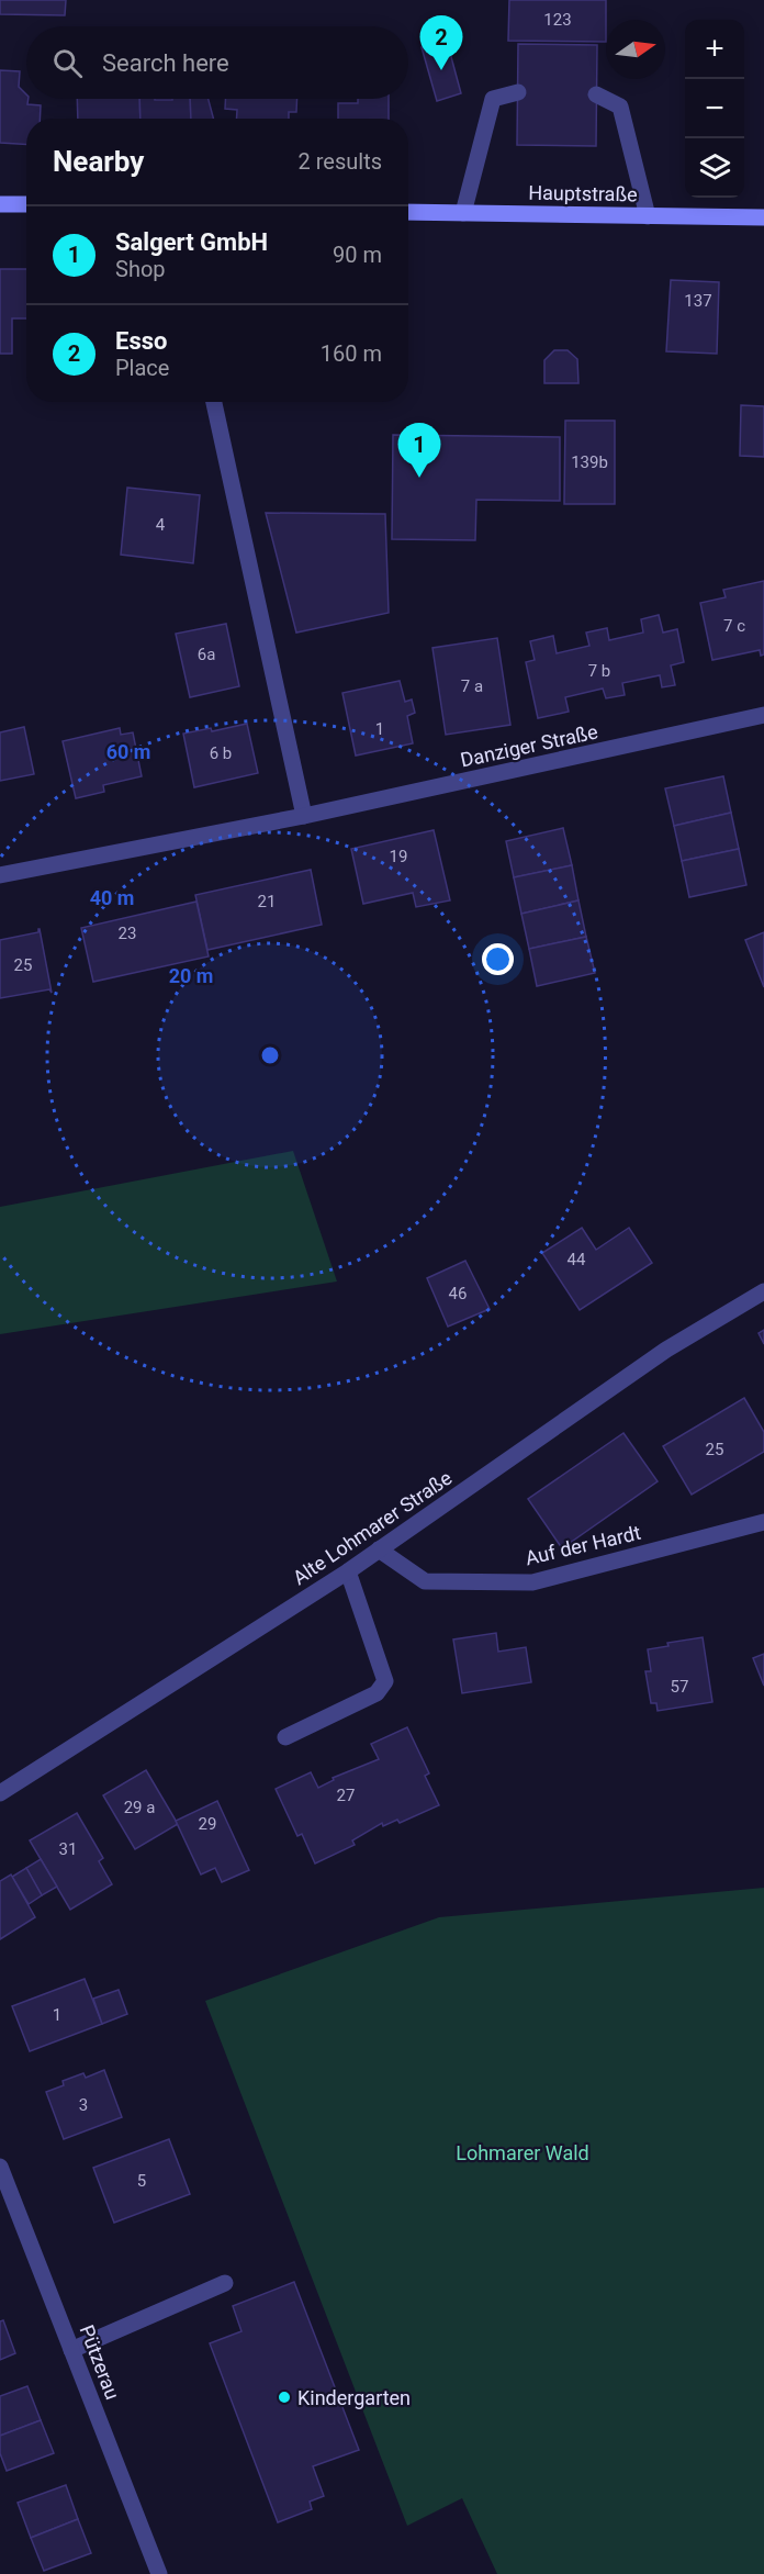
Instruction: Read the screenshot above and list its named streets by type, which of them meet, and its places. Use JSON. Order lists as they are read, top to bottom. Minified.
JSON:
{"streets":{"main road":["Hauptstraße"],"street":["Danziger Straße","Alte Lohmarer Straße","Auf der Hardt","Pützerau"]},"crossings":[["Alte Lohmarer Straße","Auf der Hardt"]],"parks":["Lohmarer Wald"],"places":["Kindergarten"],"house_numbers":["123","137","139b","4","7 c","6a","7 b","7 a","1","6 b","19","21","23","25","44","46","25","57","27","29 a","29","31","1","3","5"],"north":"right","page":{"pins":["2","1"],"map_buttons":["+","−"],"search":"Search here","heading":["Nearby","2 results"],"list":[{"mark":"1","name":"Salgert GmbH","note":"Shop","value":"90 m"},{"mark":"2","name":"Esso","note":"Place","value":"160 m"}]},"rings":["60 m","40 m","20 m"]}
